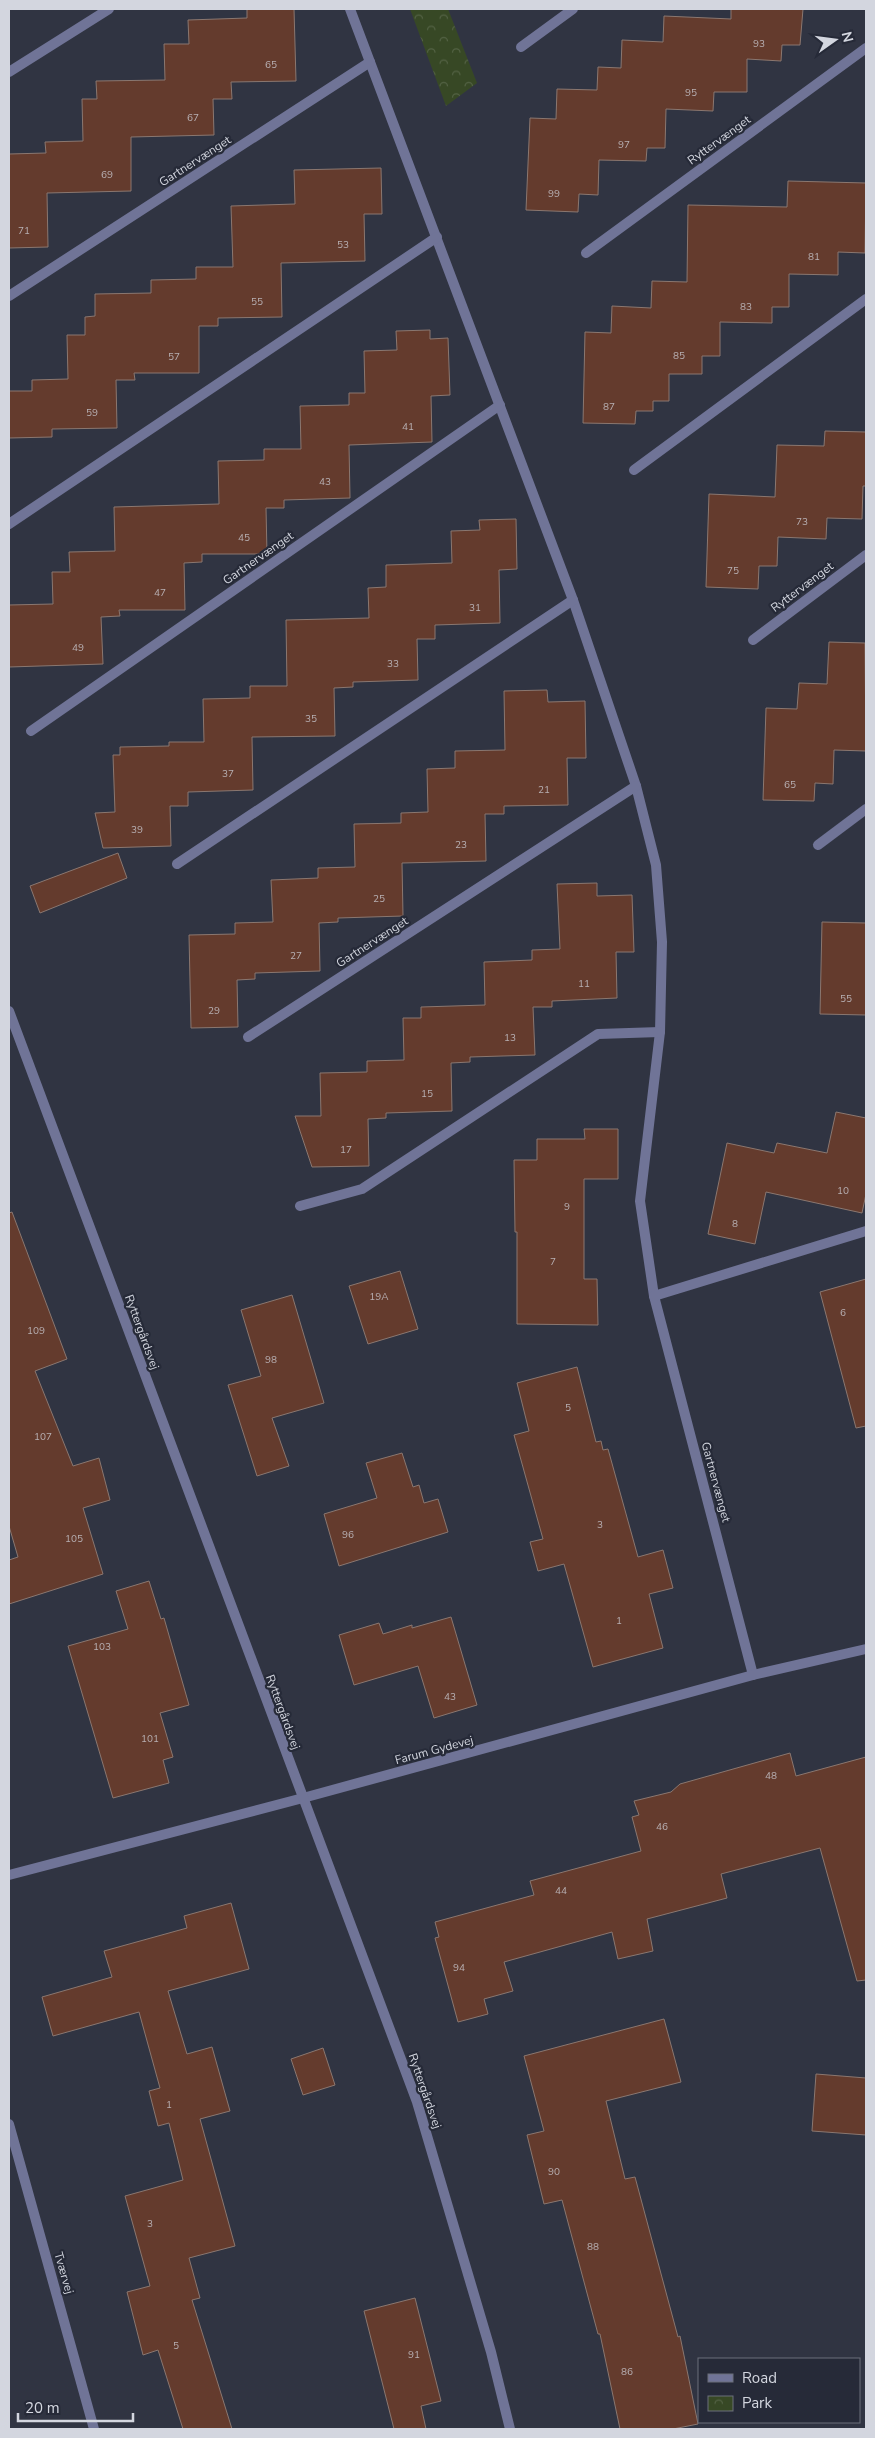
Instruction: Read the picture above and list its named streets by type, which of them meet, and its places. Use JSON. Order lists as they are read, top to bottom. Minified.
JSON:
{"streets":{"street":["Ryttervænget","Gartnervænget","Ryttergårdsvej","Farum Gydevej","Tværvej"]},"crossings":[["Gartnervænget","Farum Gydevej"],["Ryttergårdsvej","Farum Gydevej"]],"house_numbers":["93","65","95","67","97","69","99","71","53","81","55","83","85","57","87","59","41","43","73","45","75","47","31","49","33","35","37","65","21","39","23","25","27","11","55","29","13","15","17","10","9","8","7","19A","6","109","98","5","107","3","96","105","1","103","43","101","48","46","44","94","1","90","3","88","5","91","86"],"legend":["Road","Park"],"scale_bar":"20 m","north":"right"}
